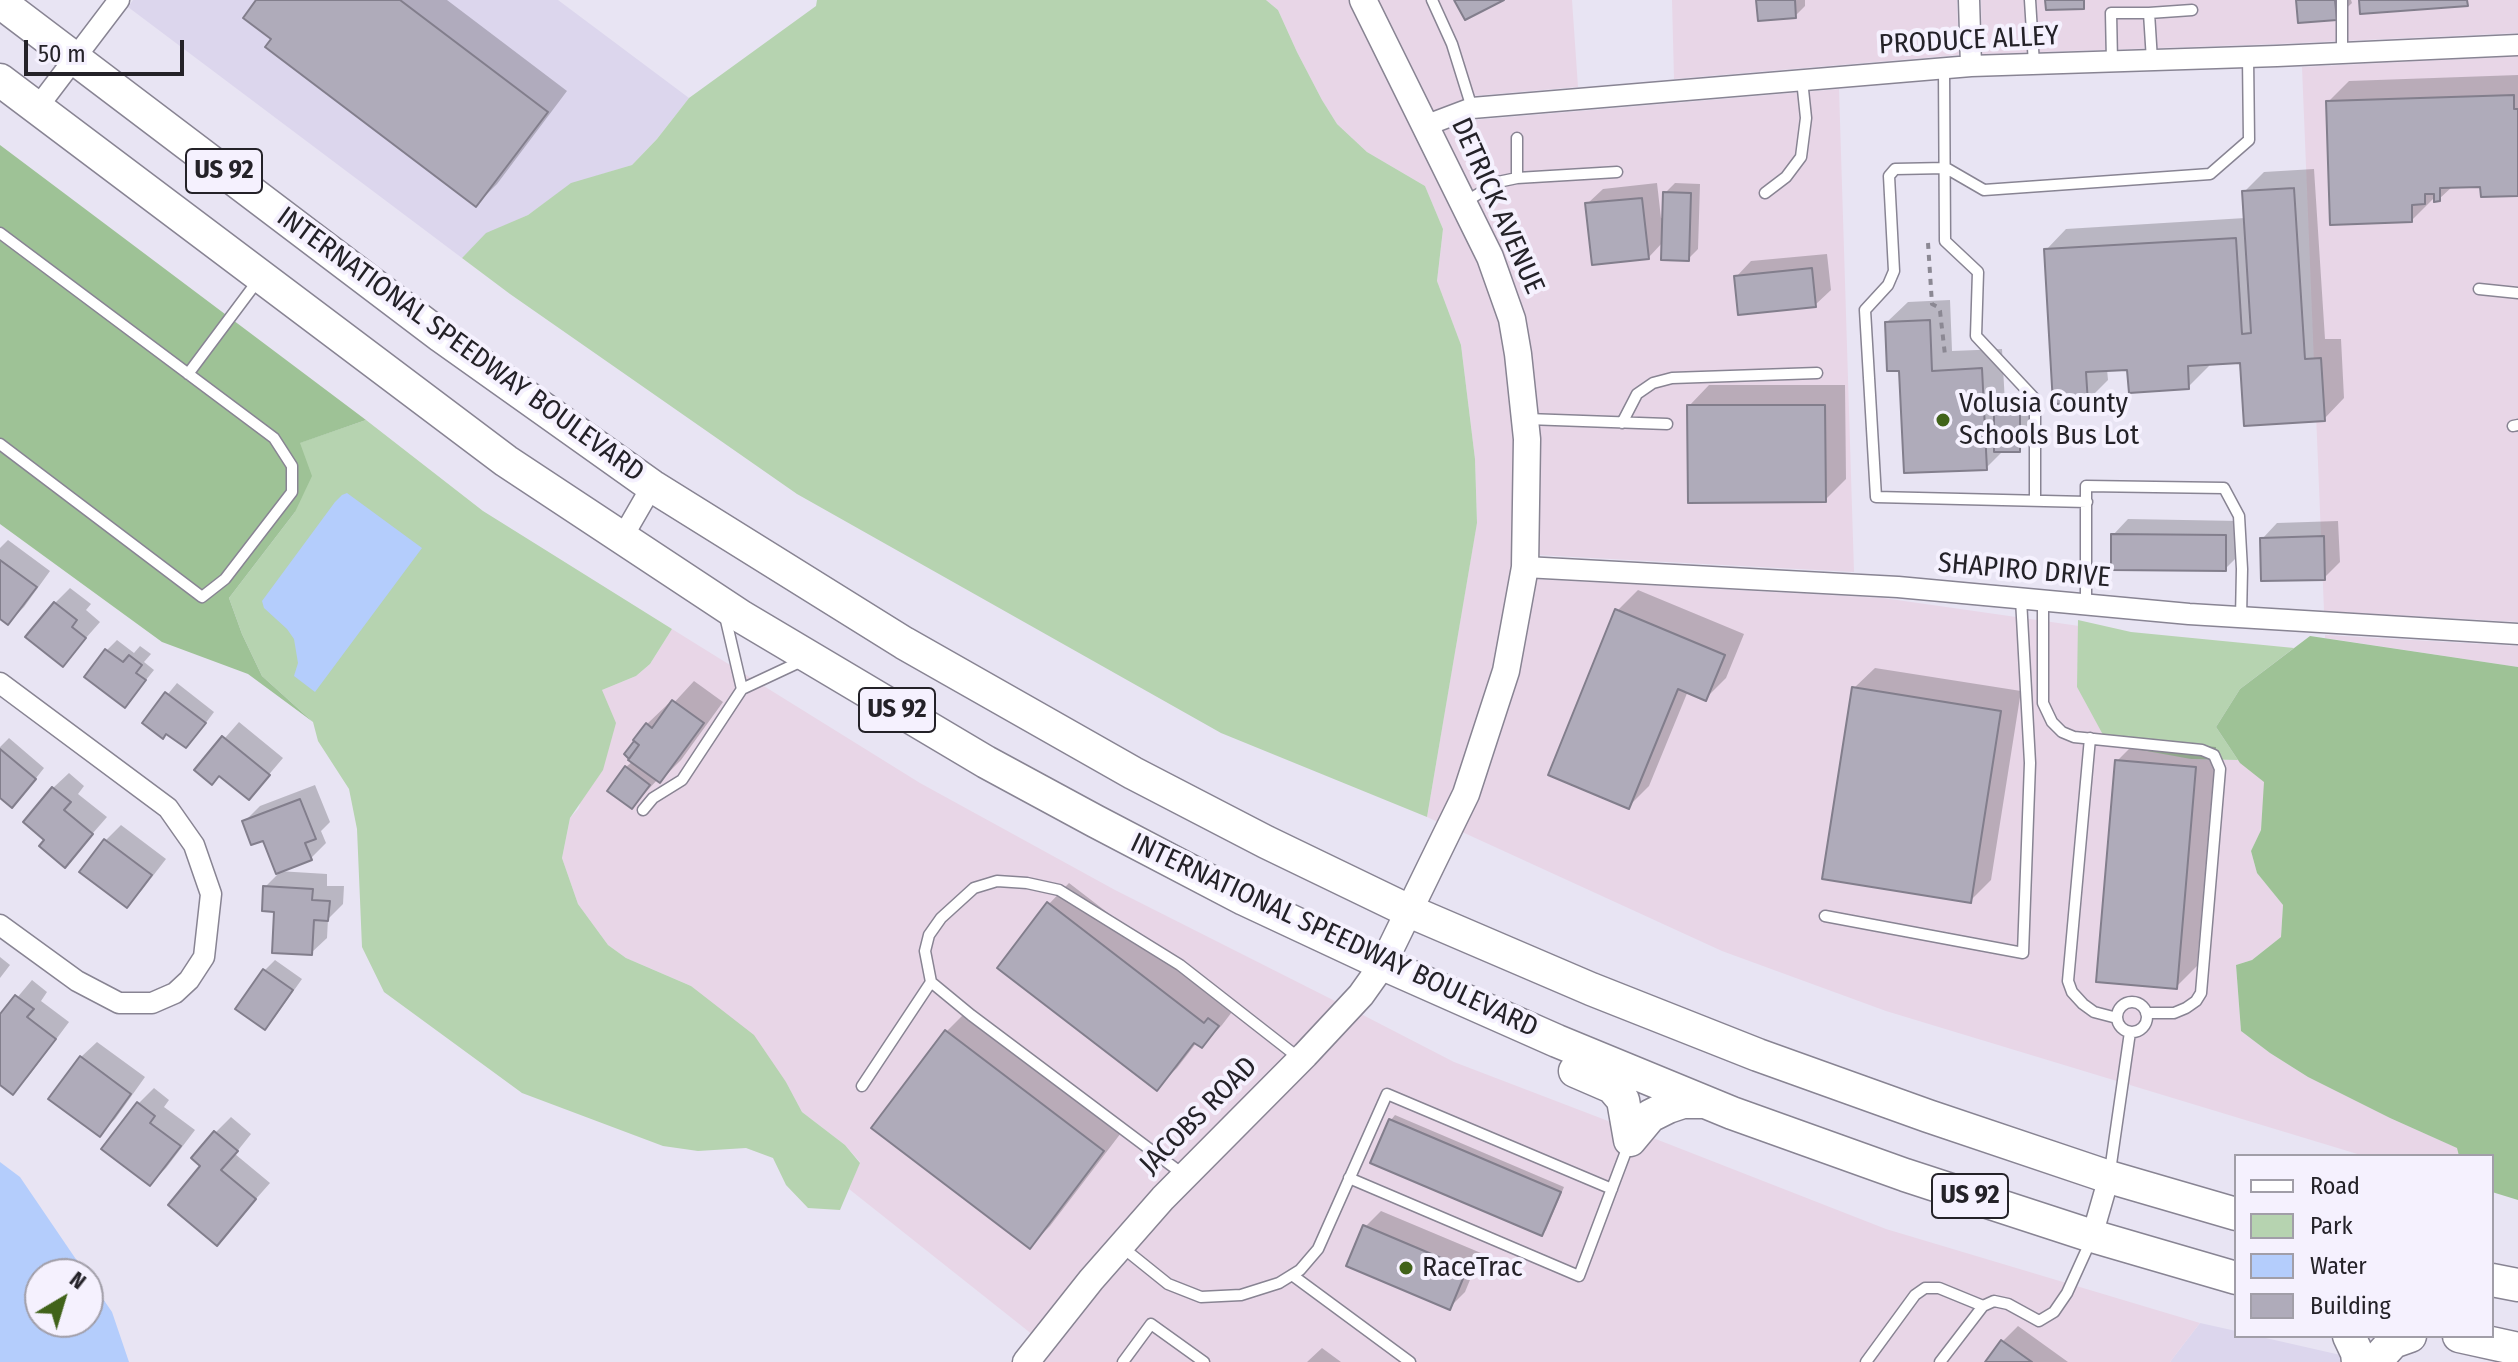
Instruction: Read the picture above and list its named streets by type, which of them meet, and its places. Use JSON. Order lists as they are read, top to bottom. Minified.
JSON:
{"streets":{"main road":["US 92","INTERNATIONAL SPEEDWAY BOULEVARD"],"street":["PRODUCE ALLEY","DETRICK AVENUE","SHAPIRO DRIVE","JACOBS ROAD"]},"crossings":[["PRODUCE ALLEY","DETRICK AVENUE"],["DETRICK AVENUE","INTERNATIONAL SPEEDWAY BOULEVARD"],["DETRICK AVENUE","SHAPIRO DRIVE"],["DETRICK AVENUE","JACOBS ROAD"],["INTERNATIONAL SPEEDWAY BOULEVARD","JACOBS ROAD"]],"places":["Volusia County Schools Bus Lot","RaceTrac"],"legend":["Road","Park","Water","Building"],"scale_bar":"50 m","north":"top right"}
